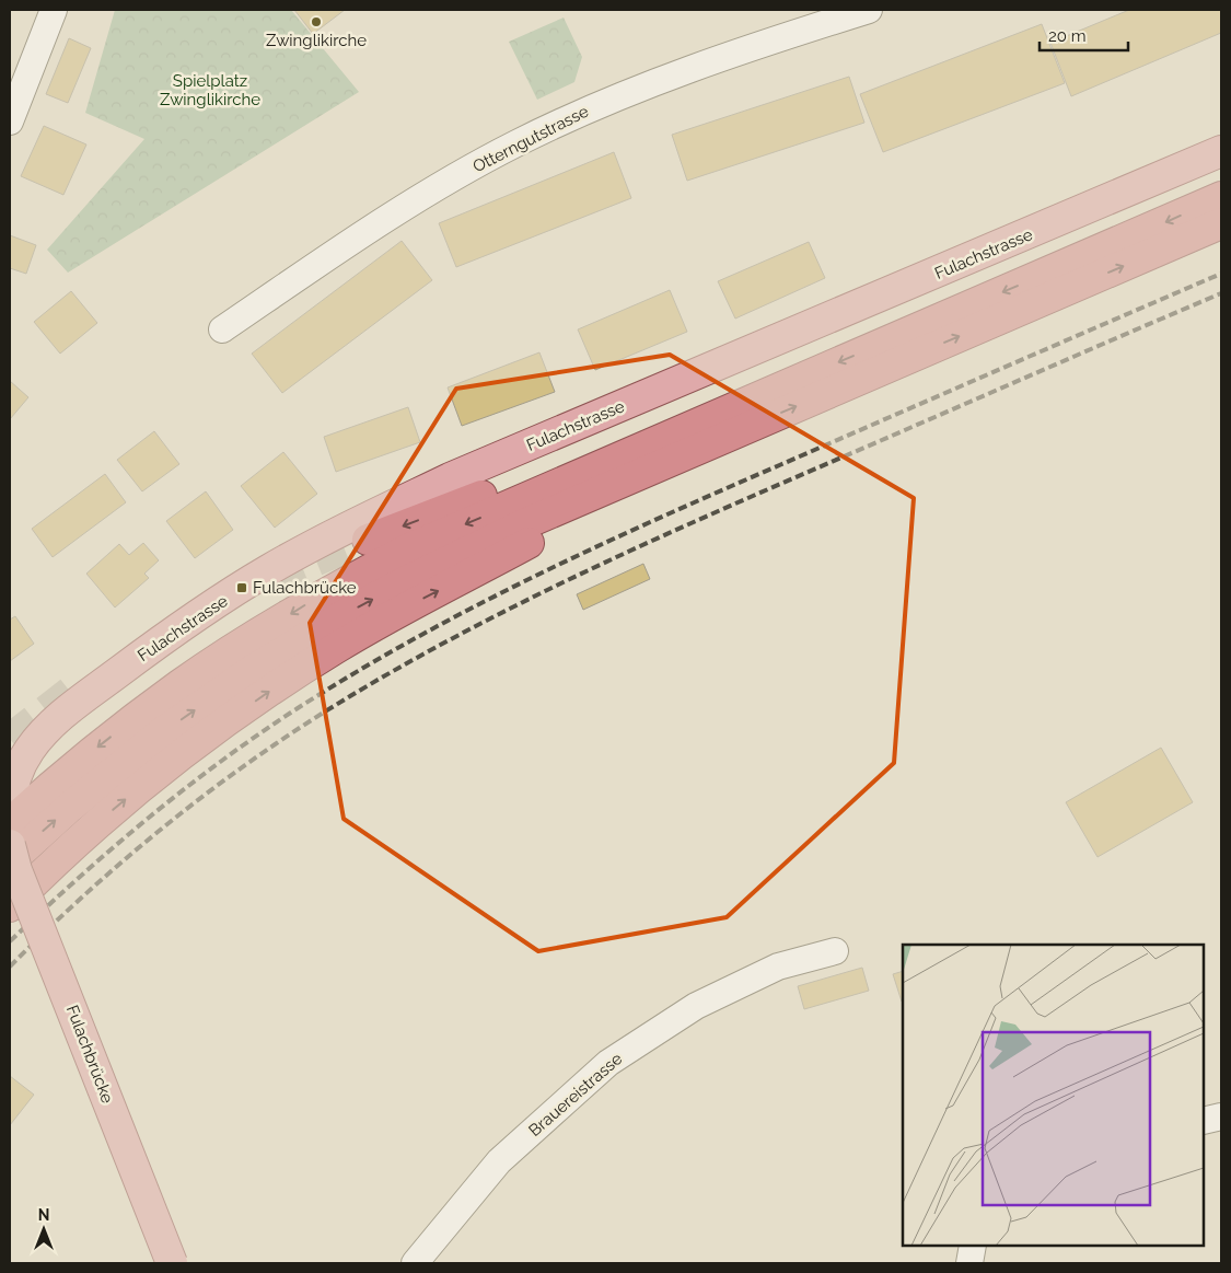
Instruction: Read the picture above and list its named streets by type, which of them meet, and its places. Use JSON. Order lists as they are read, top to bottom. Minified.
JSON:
{"streets":{"main road":["Fulachstrasse","Fulachbrücke"],"street":["Otterngutstrasse","Brauereistrasse"]},"parks":["Spielplatz Zwinglikirche"],"places":{"other":["Zwinglikirche"],"transit":["Fulachbrücke"]},"scale_bar":"20 m","north":"top"}
